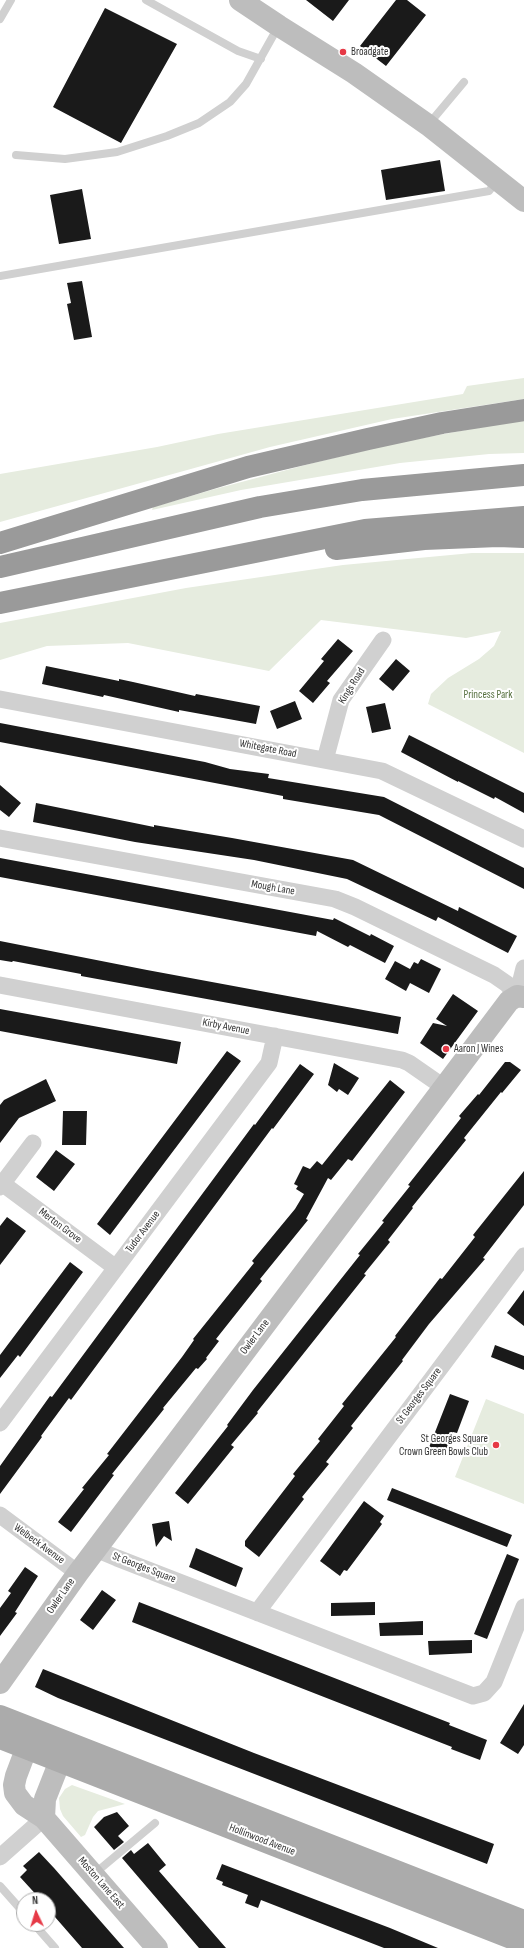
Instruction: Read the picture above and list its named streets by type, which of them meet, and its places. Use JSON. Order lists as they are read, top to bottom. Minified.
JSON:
{"streets":{"main road":["Hollinwood Avenue"],"street":["Kings Road","Whitegate Road","Mough Lane","Kirby Avenue","Merton Grove","Tudor Avenue","Owler Lane","St Georges Square","Welbeck Avenue","Moston Lane East"]},"crossings":[["Kings Road","Whitegate Road"],["Mough Lane","Owler Lane"],["Kirby Avenue","Tudor Avenue"],["Kirby Avenue","Owler Lane"],["Merton Grove","Tudor Avenue"],["Owler Lane","St Georges Square"],["Owler Lane","Welbeck Avenue"],["Hollinwood Avenue","Moston Lane East"]],"parks":["Princess Park"],"places":["Broadgate","Aaron J Wines","St Georges Square Crown Green Bowls Club"],"north":"top"}
